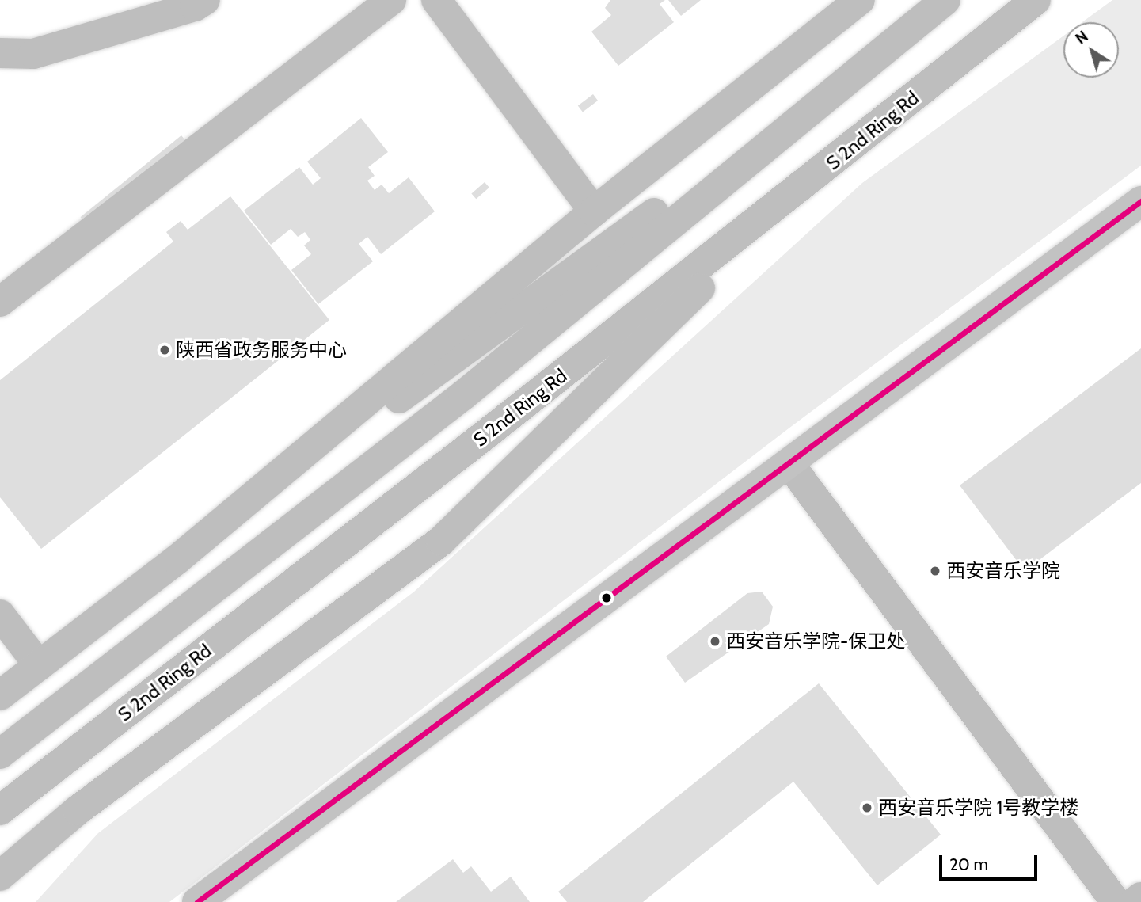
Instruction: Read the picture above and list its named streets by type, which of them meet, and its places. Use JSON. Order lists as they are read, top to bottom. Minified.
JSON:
{"streets":{"main road":["S 2nd Ring Rd"]},"places":["陕西省政务服务中心","西安音乐学院","西安音乐学院-保卫处","西安音乐学院 1号教学楼"],"scale_bar":"20 m","north":"top left"}
